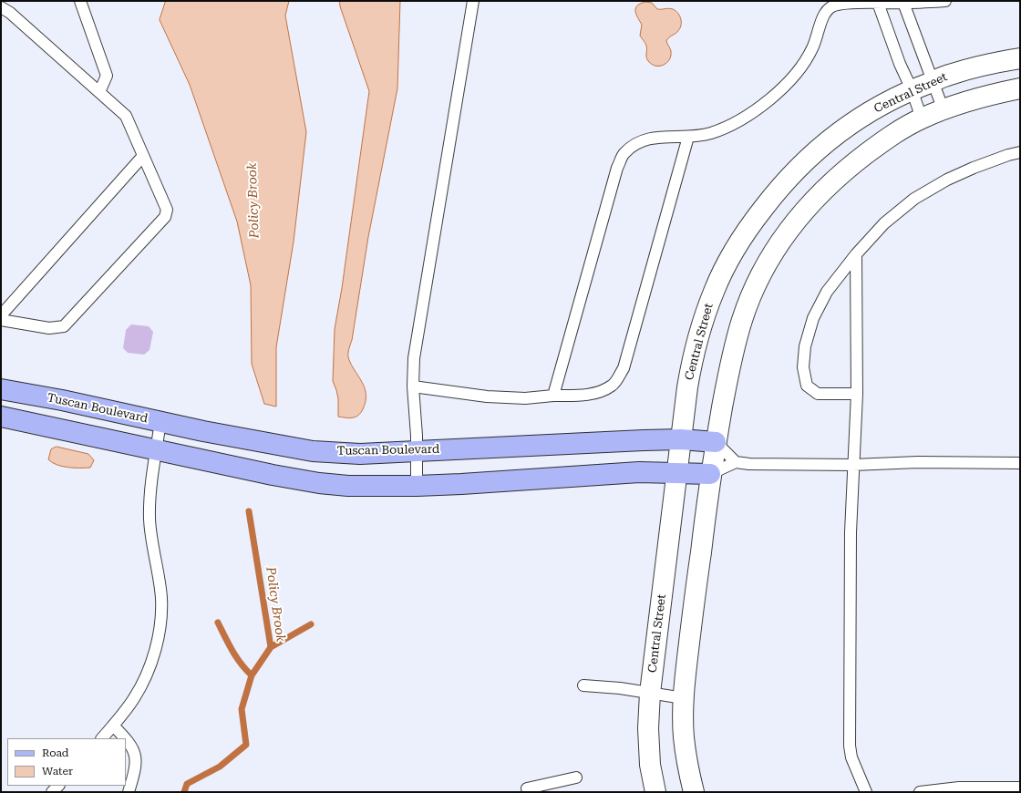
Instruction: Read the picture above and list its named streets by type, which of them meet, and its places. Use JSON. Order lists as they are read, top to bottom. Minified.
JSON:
{"streets":{"main road":["Tuscan Boulevard"],"street":["Central Street"]},"crossings":[["Central Street","Tuscan Boulevard"]],"water":["Policy Brook"],"legend":["Road","Water"]}
